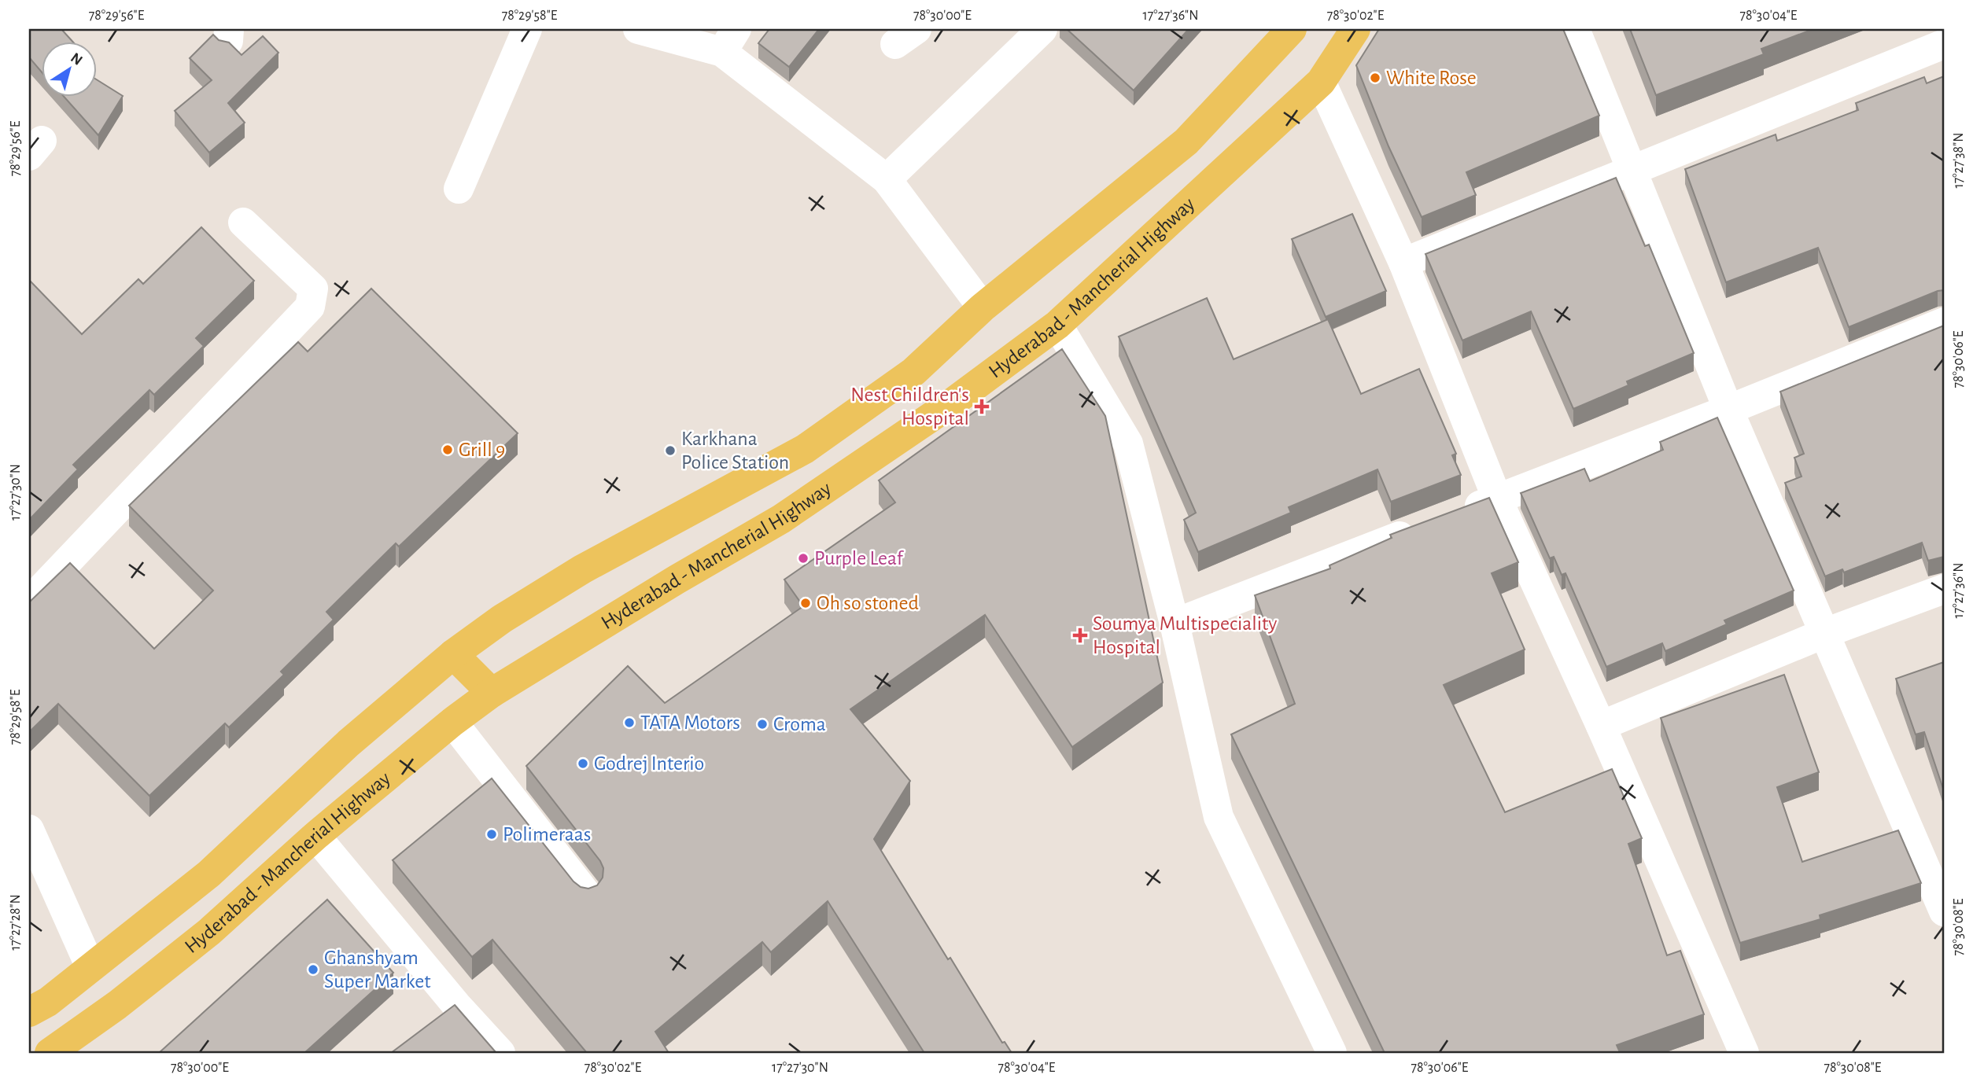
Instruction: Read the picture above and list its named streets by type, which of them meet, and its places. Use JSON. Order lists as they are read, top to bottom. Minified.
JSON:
{"streets":{"main road":["Hyderabad - Mancherial Highway"]},"places":{"other":["White Rose","Grill 9","Karkhana Police Station","Purple Leaf","Oh so stoned","TATA Motors","Croma","Godrej Interio","Polimeraas","Ghanshyam Super Market"],"health":["Nest Children's Hospital","Soumya Multispeciality Hospital"]},"north":"top right","coordinates":["78°29'56\"E","78°29'58\"E","78°30'00\"E","17°27'36\"N","78°30'02\"E","78°30'04\"E","17°27'38\"N","78°30'06\"E","17°27'30\"N","17°27'28\"N","78°30'08\"E"]}
